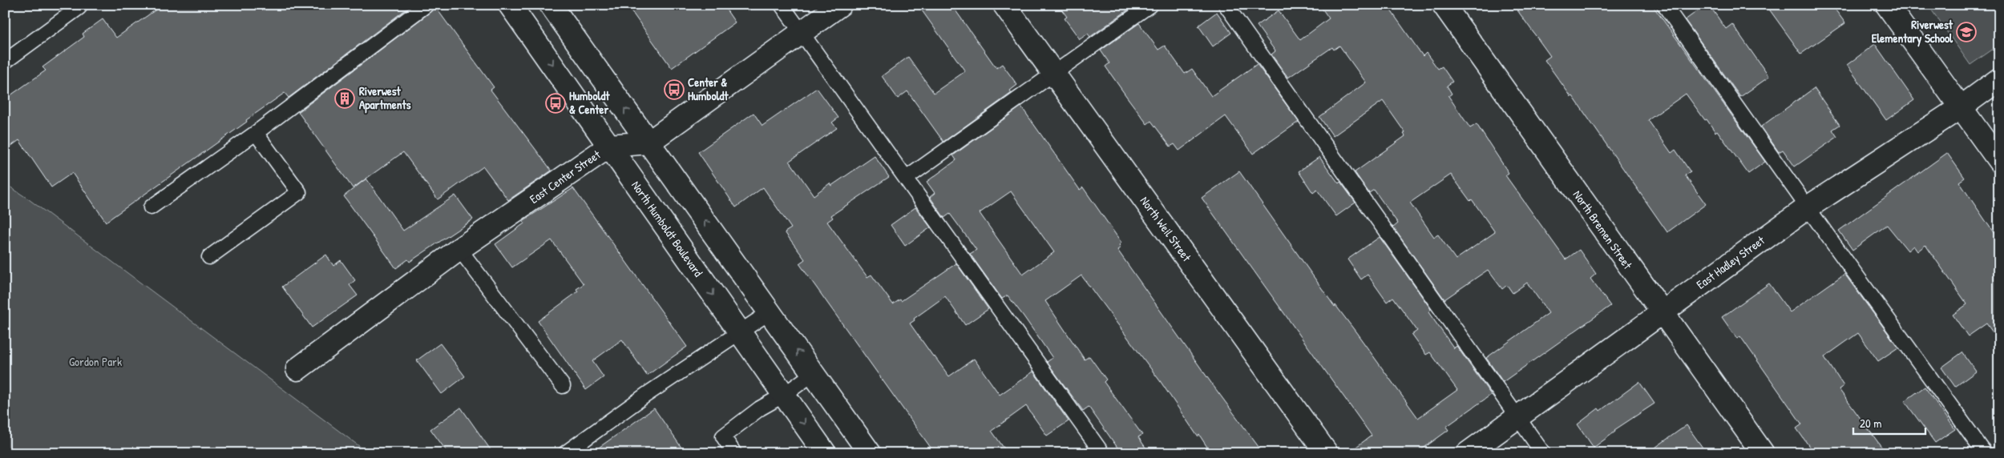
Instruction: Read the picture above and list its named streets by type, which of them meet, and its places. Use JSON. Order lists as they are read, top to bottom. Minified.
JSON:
{"streets":{"street":["East Center Street","North Humboldt Boulevard","North Weil Street","North Bremen Street","East Hadley Street"]},"crossings":[["East Center Street","North Humboldt Boulevard"],["North Bremen Street","East Hadley Street"]],"parks":["Gordon Park"],"places":{"school or university":["Riverwest Elementary School"],"bus stop":["Center & Humboldt","Humboldt & Center"],"building":["Riverwest Apartments"]},"scale_bar":"20 m"}
